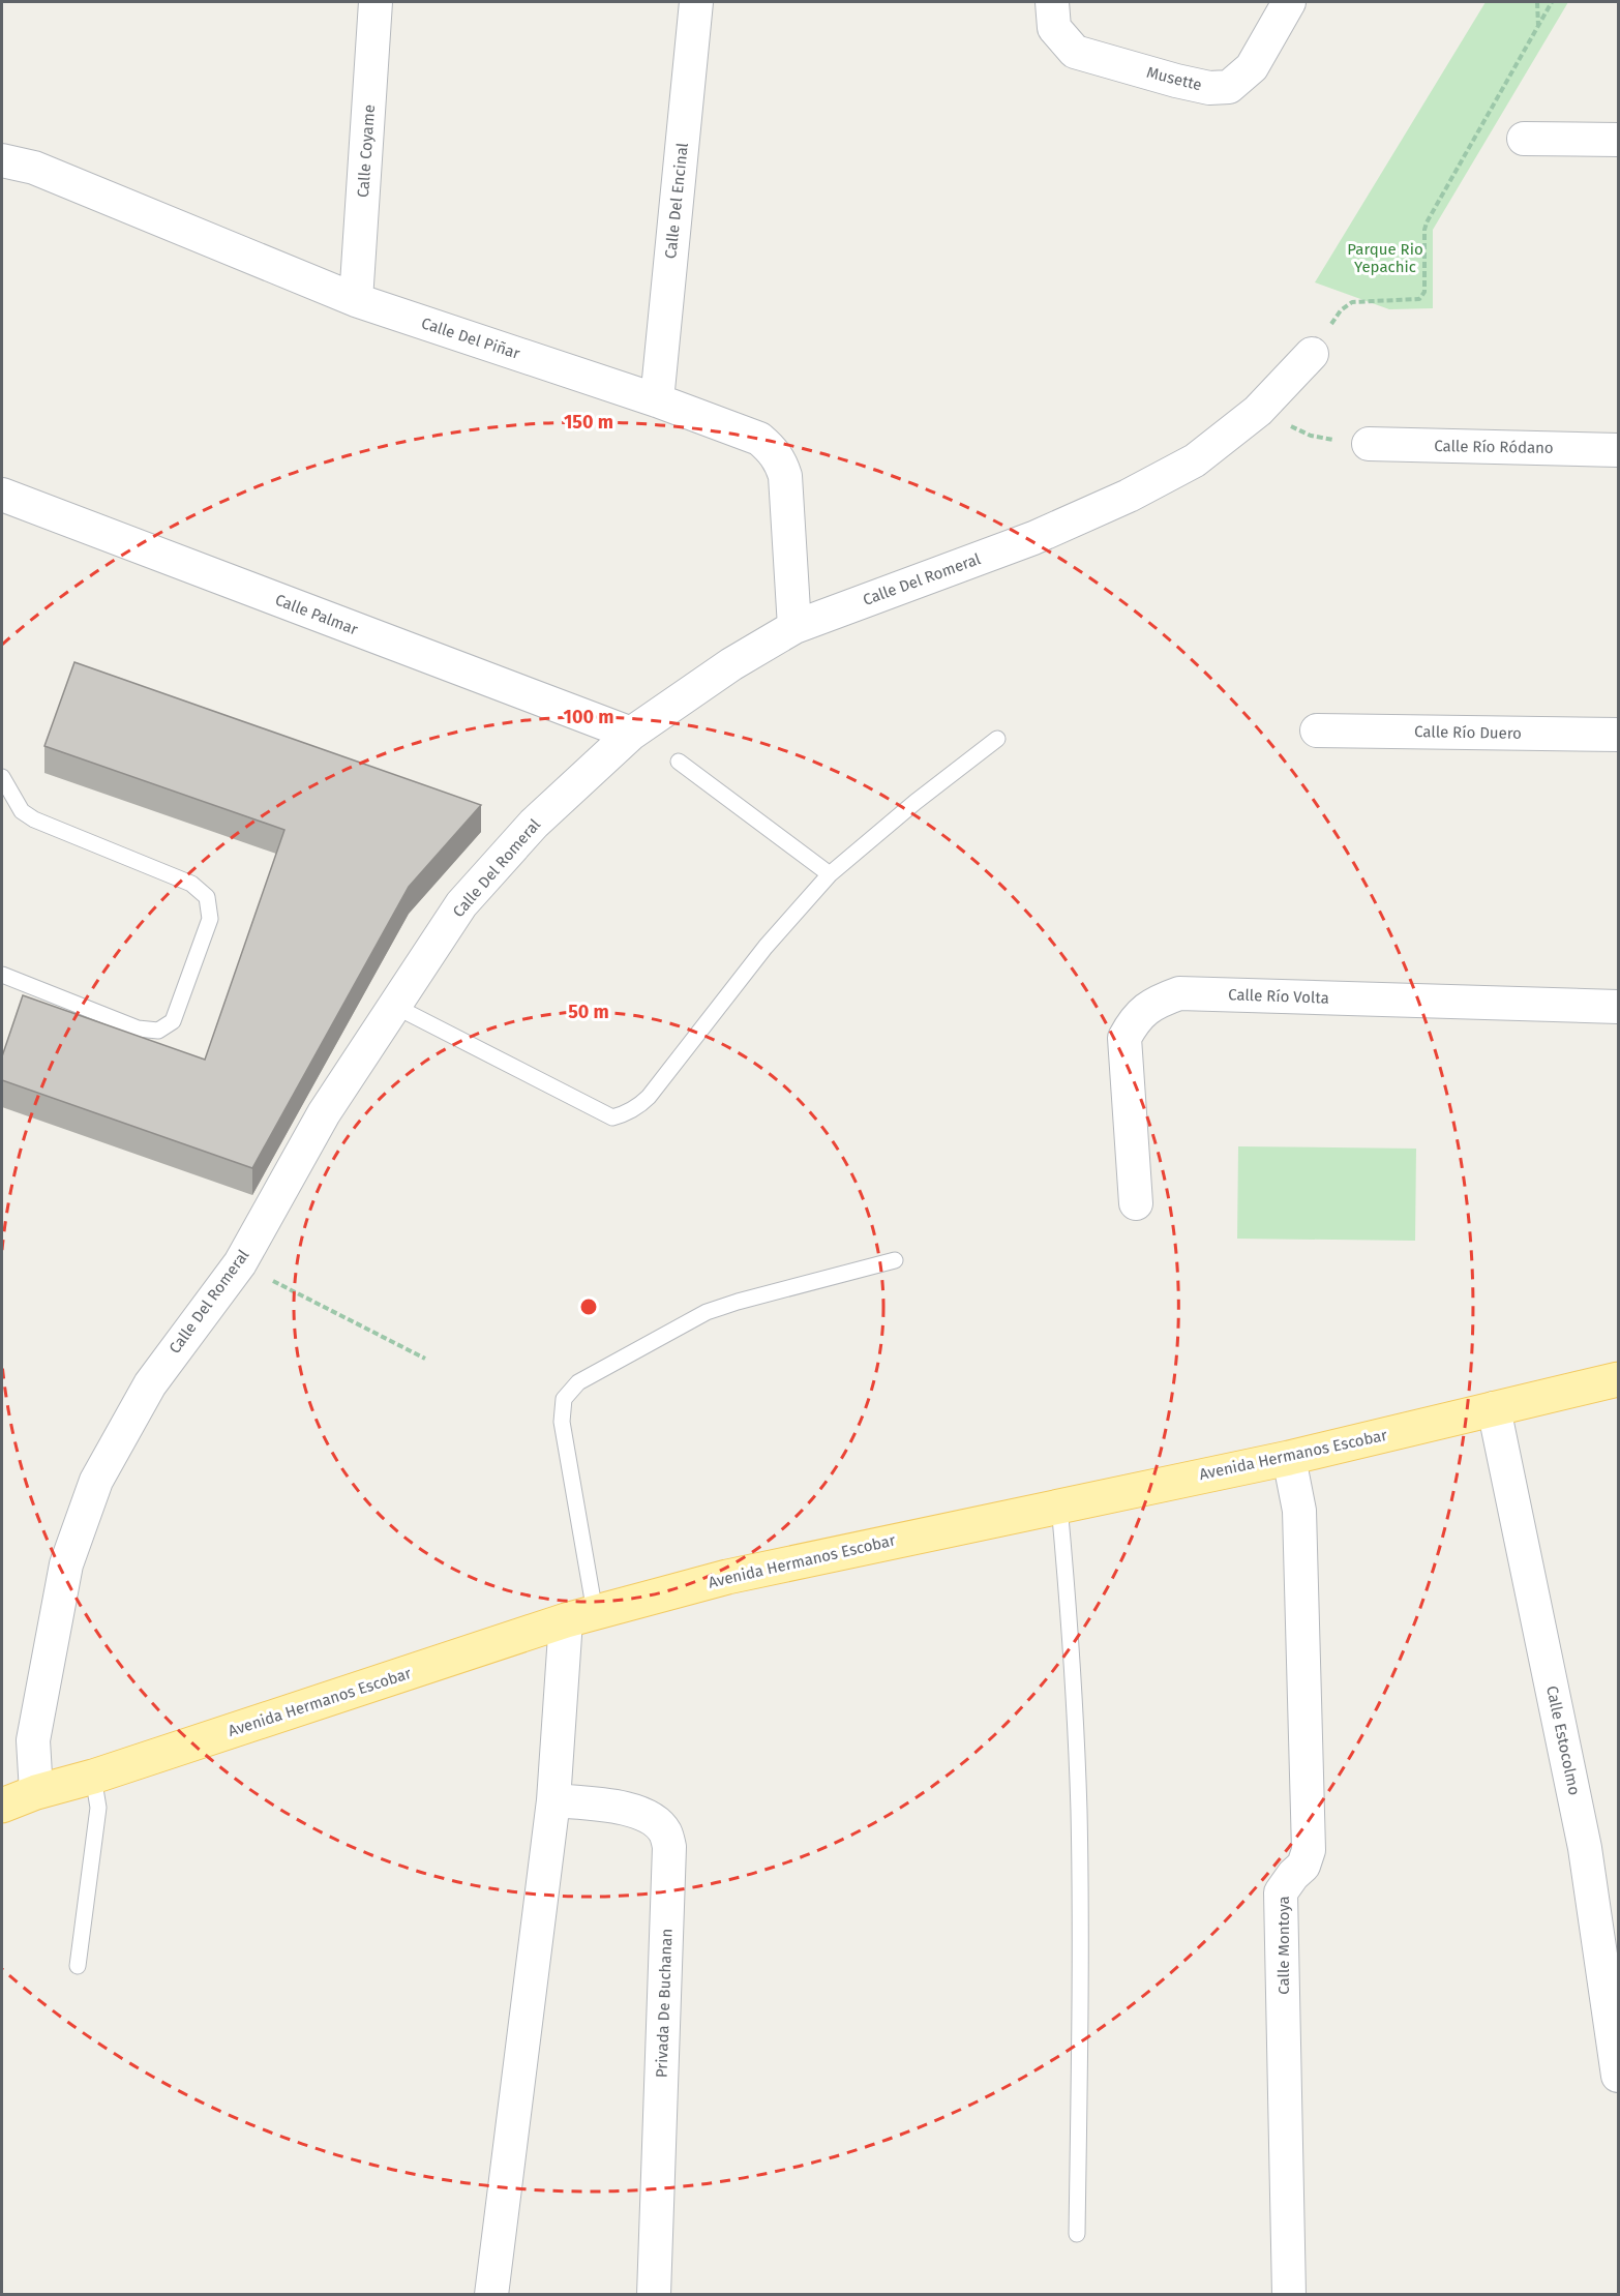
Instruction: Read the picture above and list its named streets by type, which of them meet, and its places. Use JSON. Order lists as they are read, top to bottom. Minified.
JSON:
{"streets":{"main road":["Avenida Hermanos Escobar"],"street":["Musette","Calle Coyame","Calle Del Encinal","Calle Del Piñar","Calle Río Ródano","Calle Del Romeral","Calle Palmar","Calle Río Duero","Calle Río Volta","Calle Estocolmo","Calle Montoya","Privada De Buchanan"]},"crossings":[["Calle Coyame","Calle Del Piñar"],["Calle Del Encinal","Calle Del Piñar"],["Calle Del Piñar","Calle Del Romeral"],["Calle Del Romeral","Calle Palmar"],["Calle Del Romeral","Avenida Hermanos Escobar"],["Avenida Hermanos Escobar","Calle Estocolmo"],["Avenida Hermanos Escobar","Calle Montoya"]],"parks":["Parque Rio Yepachic"],"rings":["150 m","100 m","50 m"]}
